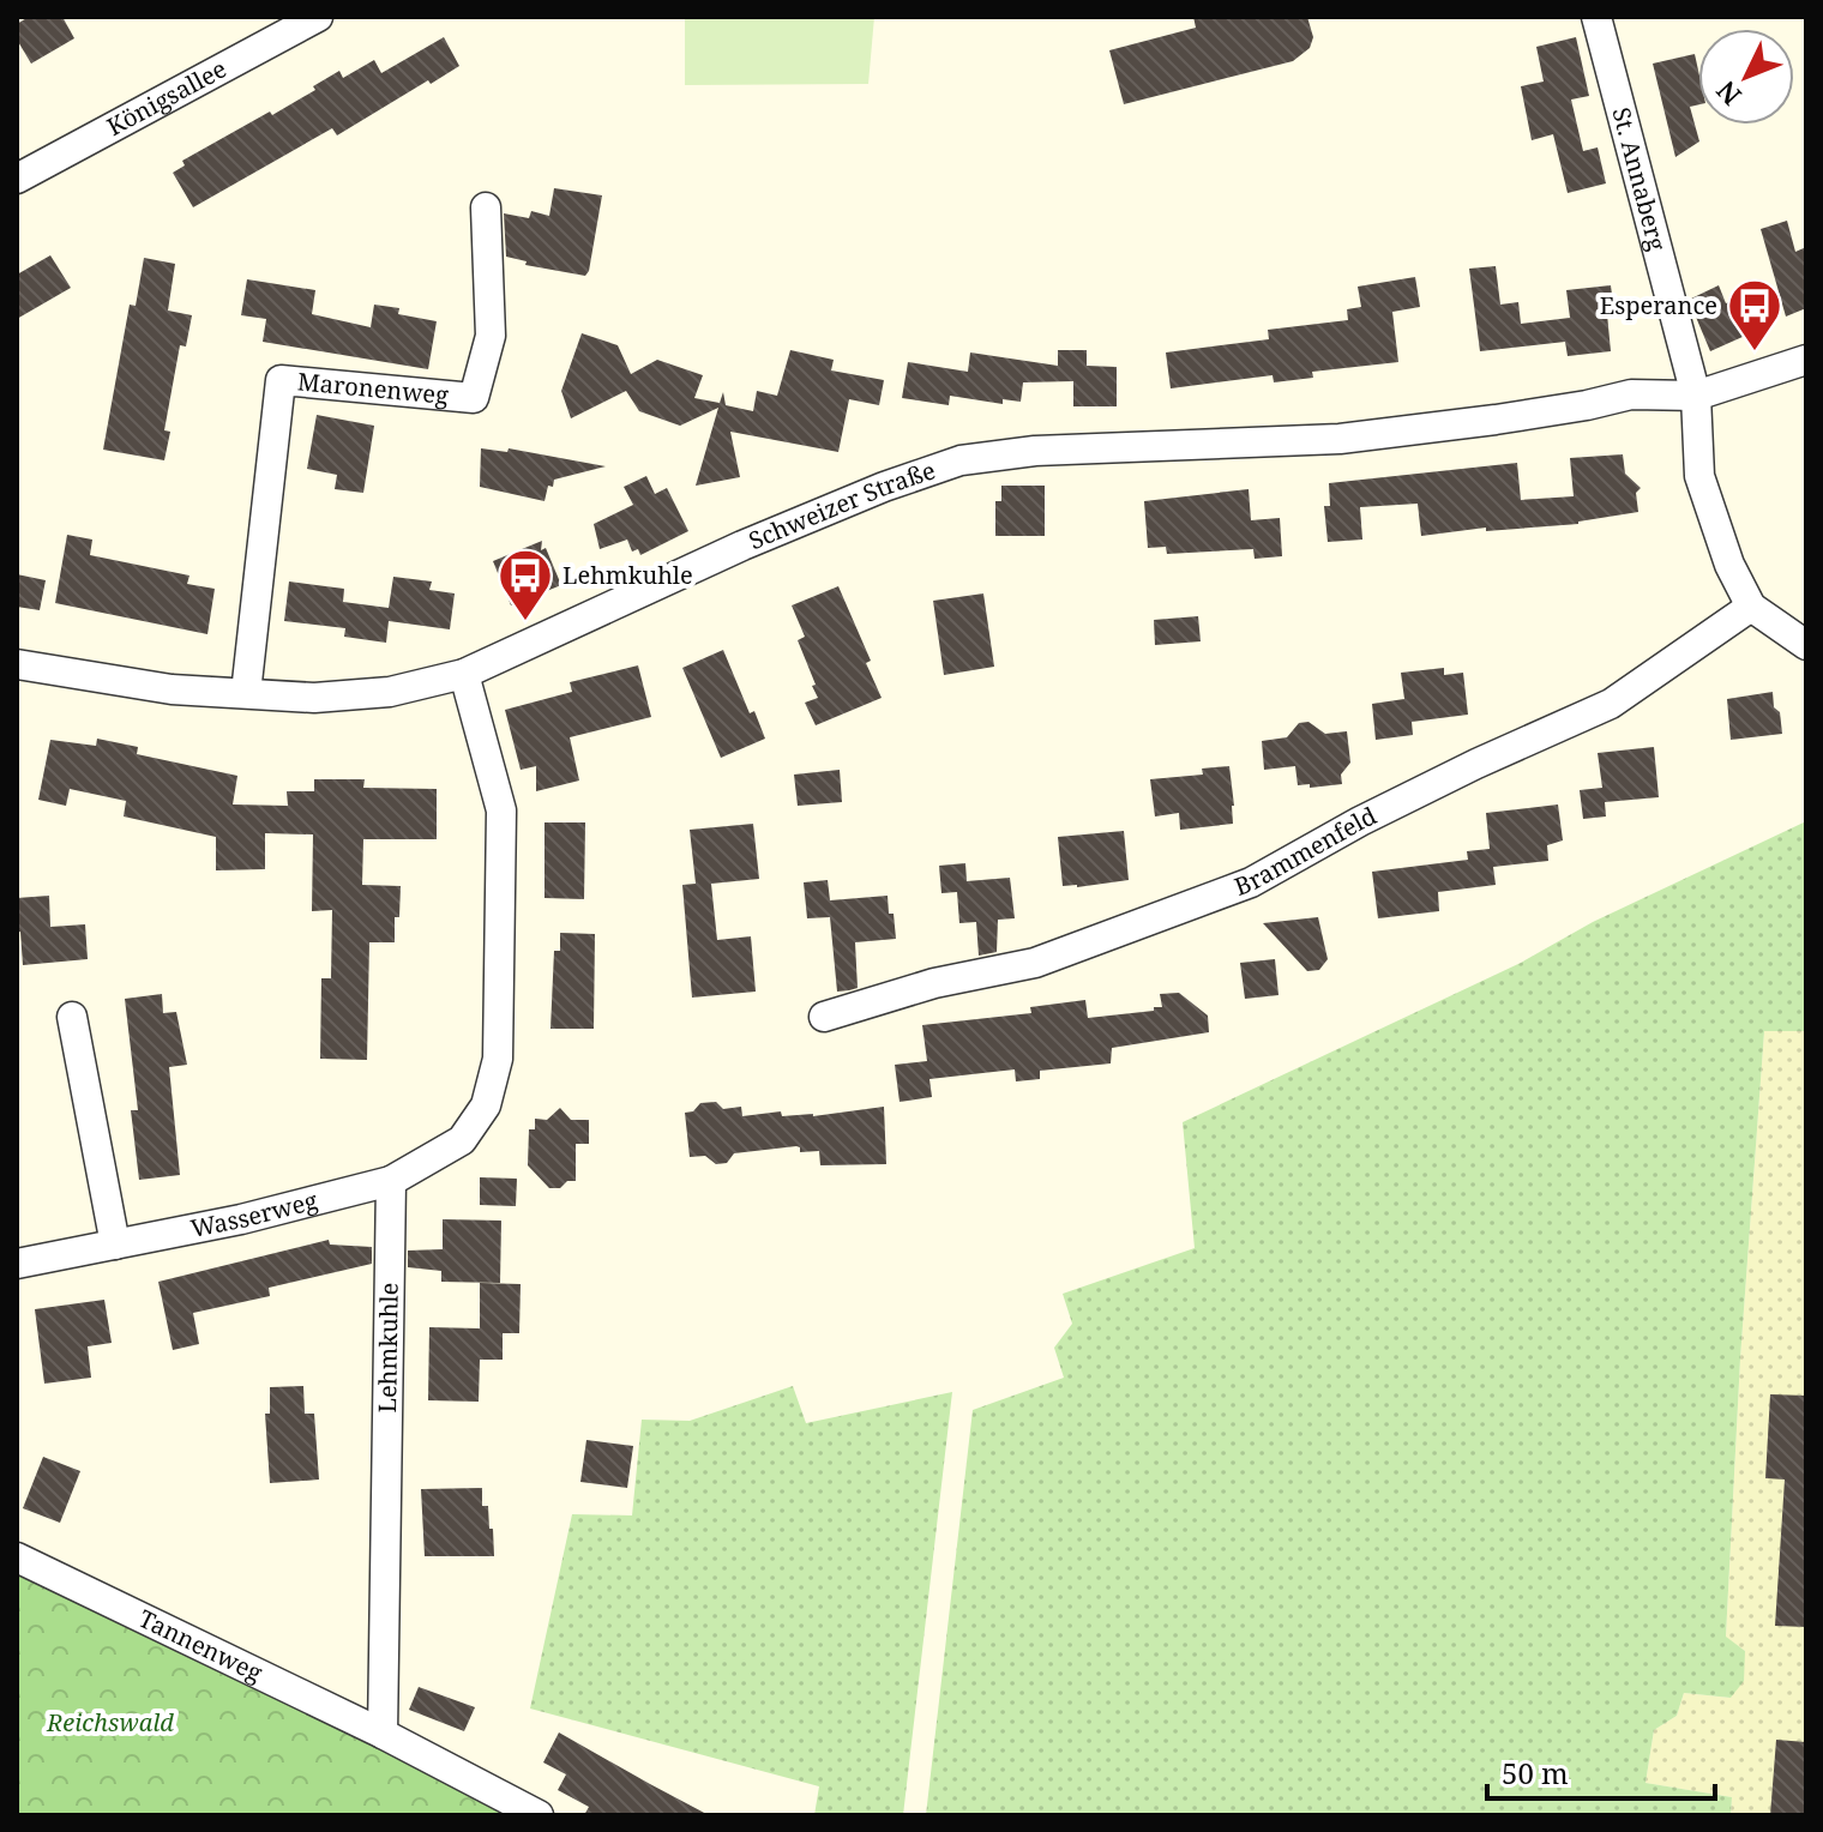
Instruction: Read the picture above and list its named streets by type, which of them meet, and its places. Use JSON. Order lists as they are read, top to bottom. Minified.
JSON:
{"streets":{"street":["Königsallee","St. Annaberg","Maronenweg","Schweizer Straße","Brammenfeld","Wasserweg","Lehmkuhle","Tannenweg"]},"crossings":[["St. Annaberg","Schweizer Straße"],["Maronenweg","Schweizer Straße"],["Wasserweg","Lehmkuhle"],["Lehmkuhle","Tannenweg"]],"parks":["Reichswald"],"places":{"bus stop":["Esperance","Lehmkuhle"]},"scale_bar":"50 m","north":"bottom left"}
